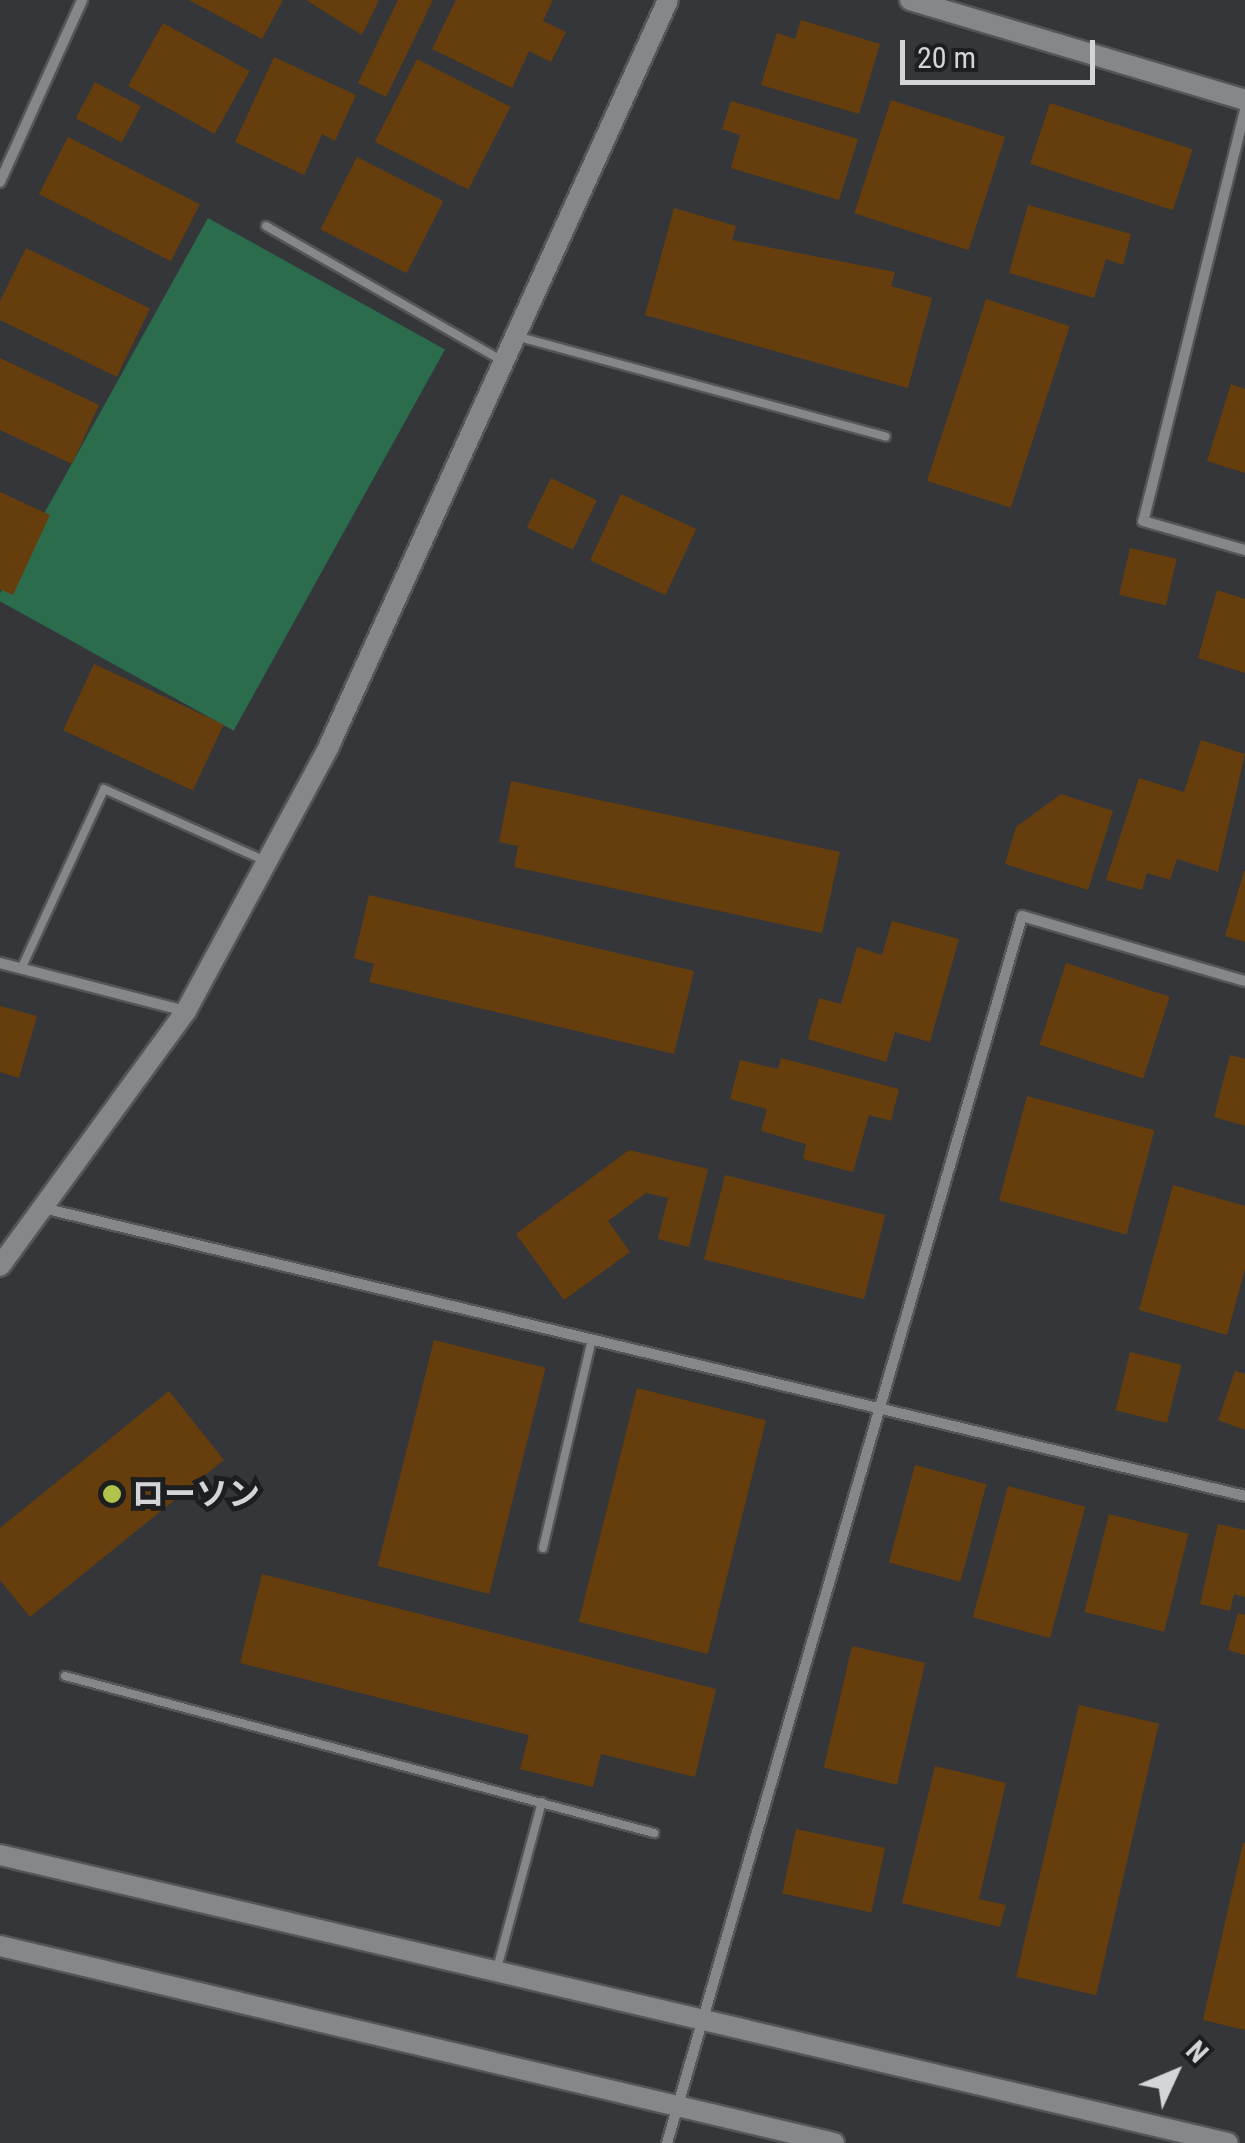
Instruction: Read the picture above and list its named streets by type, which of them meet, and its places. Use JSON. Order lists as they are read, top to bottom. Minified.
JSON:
{"places":["ローソン"],"scale_bar":"20 m","north":"top right"}
